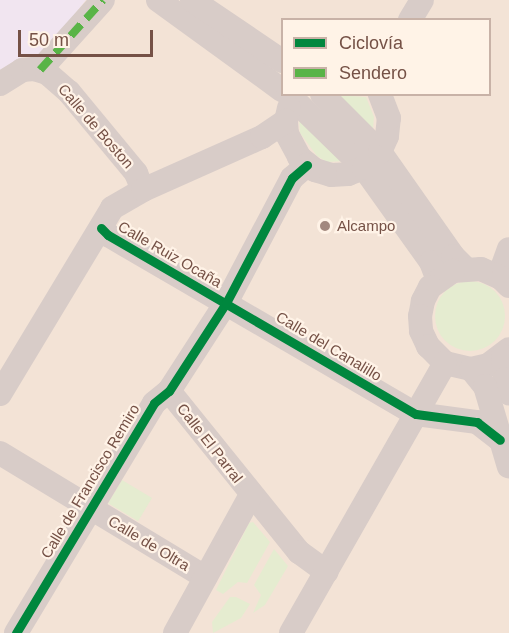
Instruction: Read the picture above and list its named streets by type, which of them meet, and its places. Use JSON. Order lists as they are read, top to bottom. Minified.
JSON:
{"streets":{"street":["Calle de Boston","Calle Ruiz Ocaña","Calle del Canalillo","Calle El Parral","Calle de Francisco Remiro","Calle de Oltra"]},"crossings":[["Calle Ruiz Ocaña","Calle del Canalillo"],["Calle Ruiz Ocaña","Calle de Francisco Remiro"],["Calle del Canalillo","Calle de Francisco Remiro"],["Calle El Parral","Calle de Francisco Remiro"],["Calle de Francisco Remiro","Calle de Oltra"]],"places":["Alcampo"],"legend":["Ciclovía","Sendero"],"scale_bar":"50 m"}
